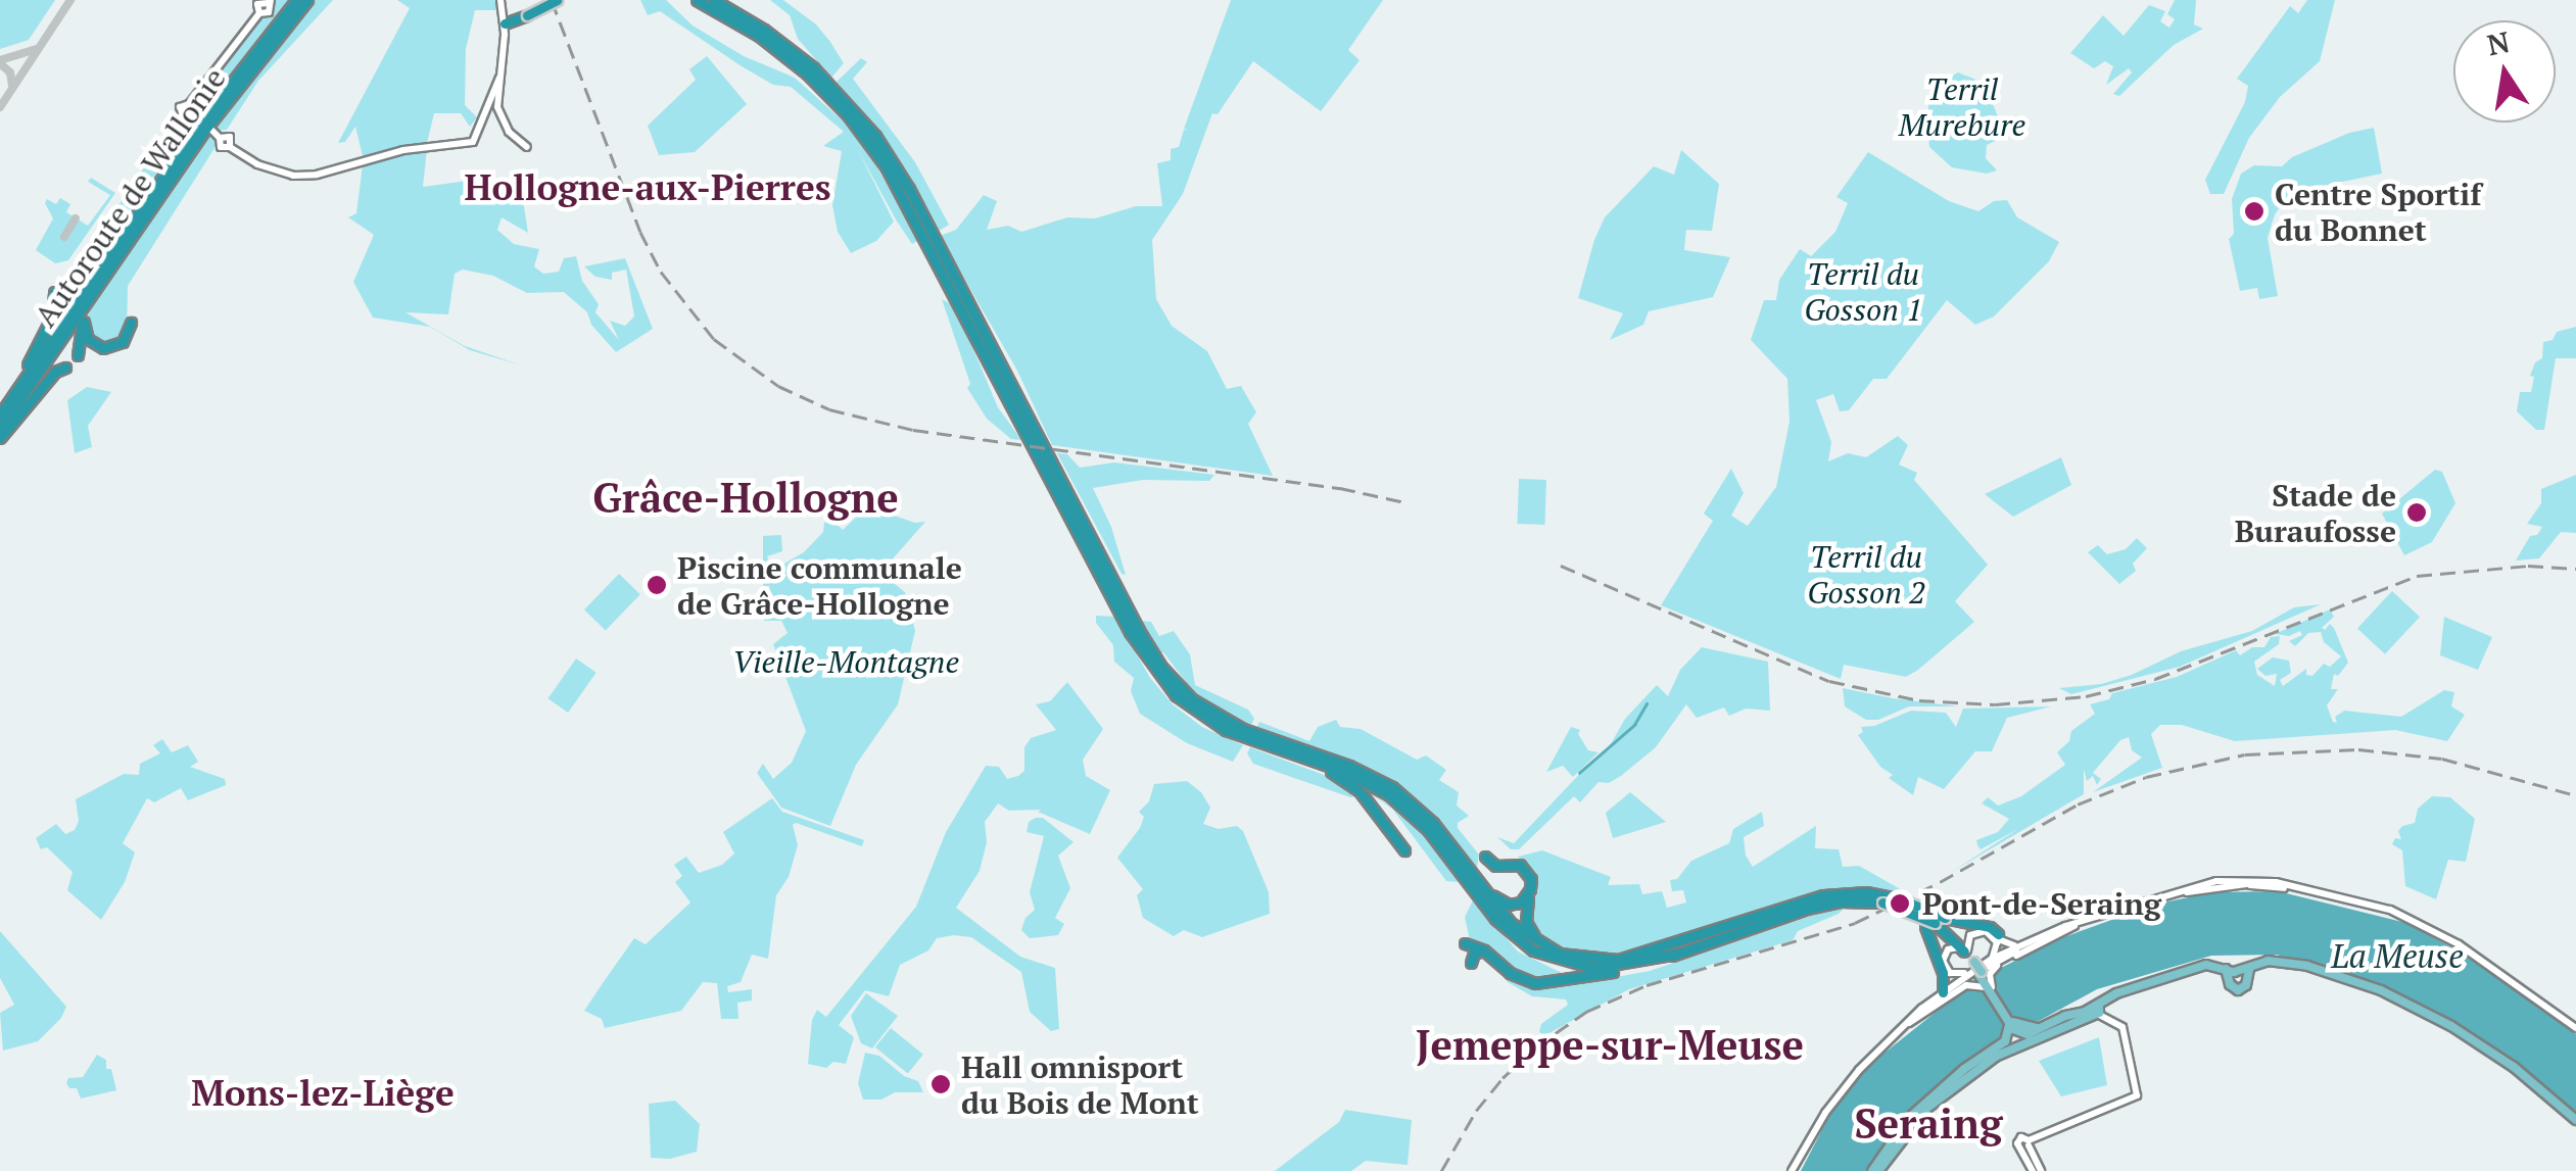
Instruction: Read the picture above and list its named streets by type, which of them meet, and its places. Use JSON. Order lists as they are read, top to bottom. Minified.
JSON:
{"streets":{"highway":["Autoroute de Wallonie"]},"districts":["Hollogne-aux-Pierres","Grâce-Hollogne","Jemeppe-sur-Meuse","Mons-lez-Liège","Seraing"],"water":["La Meuse"],"parks":["Terril Murebure","Terril du Gosson 1","Terril du Gosson 2","Vieille-Montagne"],"places":["Centre Sportif du Bonnet","Stade de Buraufosse","Piscine communale de Grâce-Hollogne","Pont-de-Seraing","Hall omnisport du Bois de Mont"],"north":"top"}
